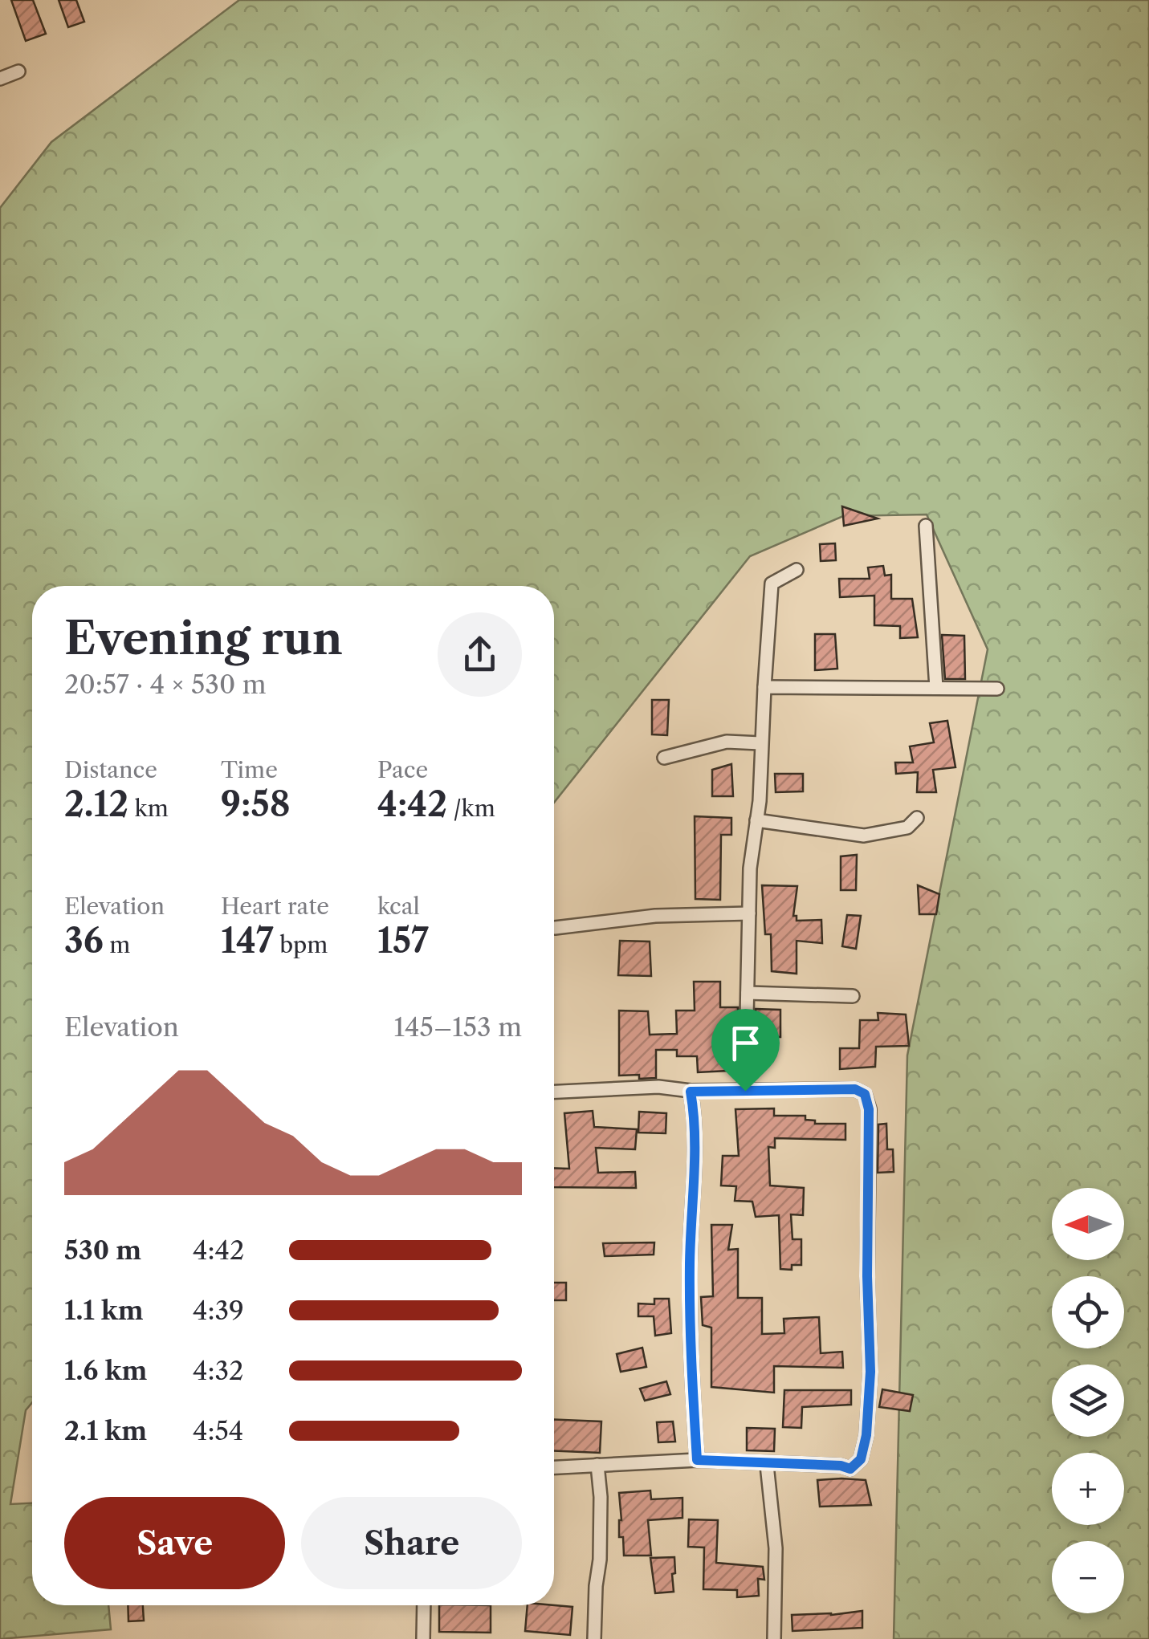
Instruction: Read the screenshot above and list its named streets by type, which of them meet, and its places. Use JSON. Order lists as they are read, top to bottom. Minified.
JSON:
{"north":"left","page":{"heading":["Evening run","20:57 · 4 × 530 m"],"stats":[["Distance","2.12 km"],["Time","9:58"],["Pace","4:42 /km"],["Elevation","36 m"],["Heart rate","147 bpm"],["kcal","157"]],"chart":["Elevation","145–153 m"],"map_buttons":["+","−"],"list":[{"name":"530 m","note":"4:42"},{"name":"1.1 km","note":"4:39"},{"name":"1.6 km","note":"4:32"},{"name":"2.1 km","note":"4:54"}],"buttons":["Save","Share"]}}
